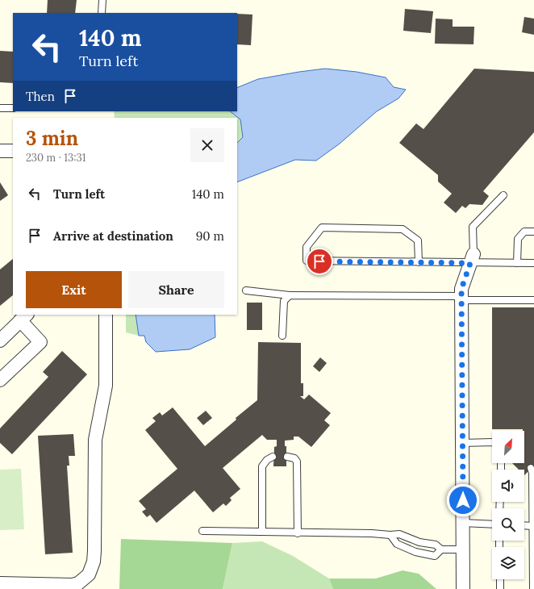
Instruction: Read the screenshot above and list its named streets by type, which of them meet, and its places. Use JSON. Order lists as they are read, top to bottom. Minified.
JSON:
{"north":"top right","page":{"turn":["140 m","Turn left"],"then":"Then","heading":["3 min","230 m · 13:31"],"list":[{"name":"Turn left","value":"140 m"},{"name":"Arrive at destination","value":"90 m"}],"buttons":["Exit","Share"]}}
